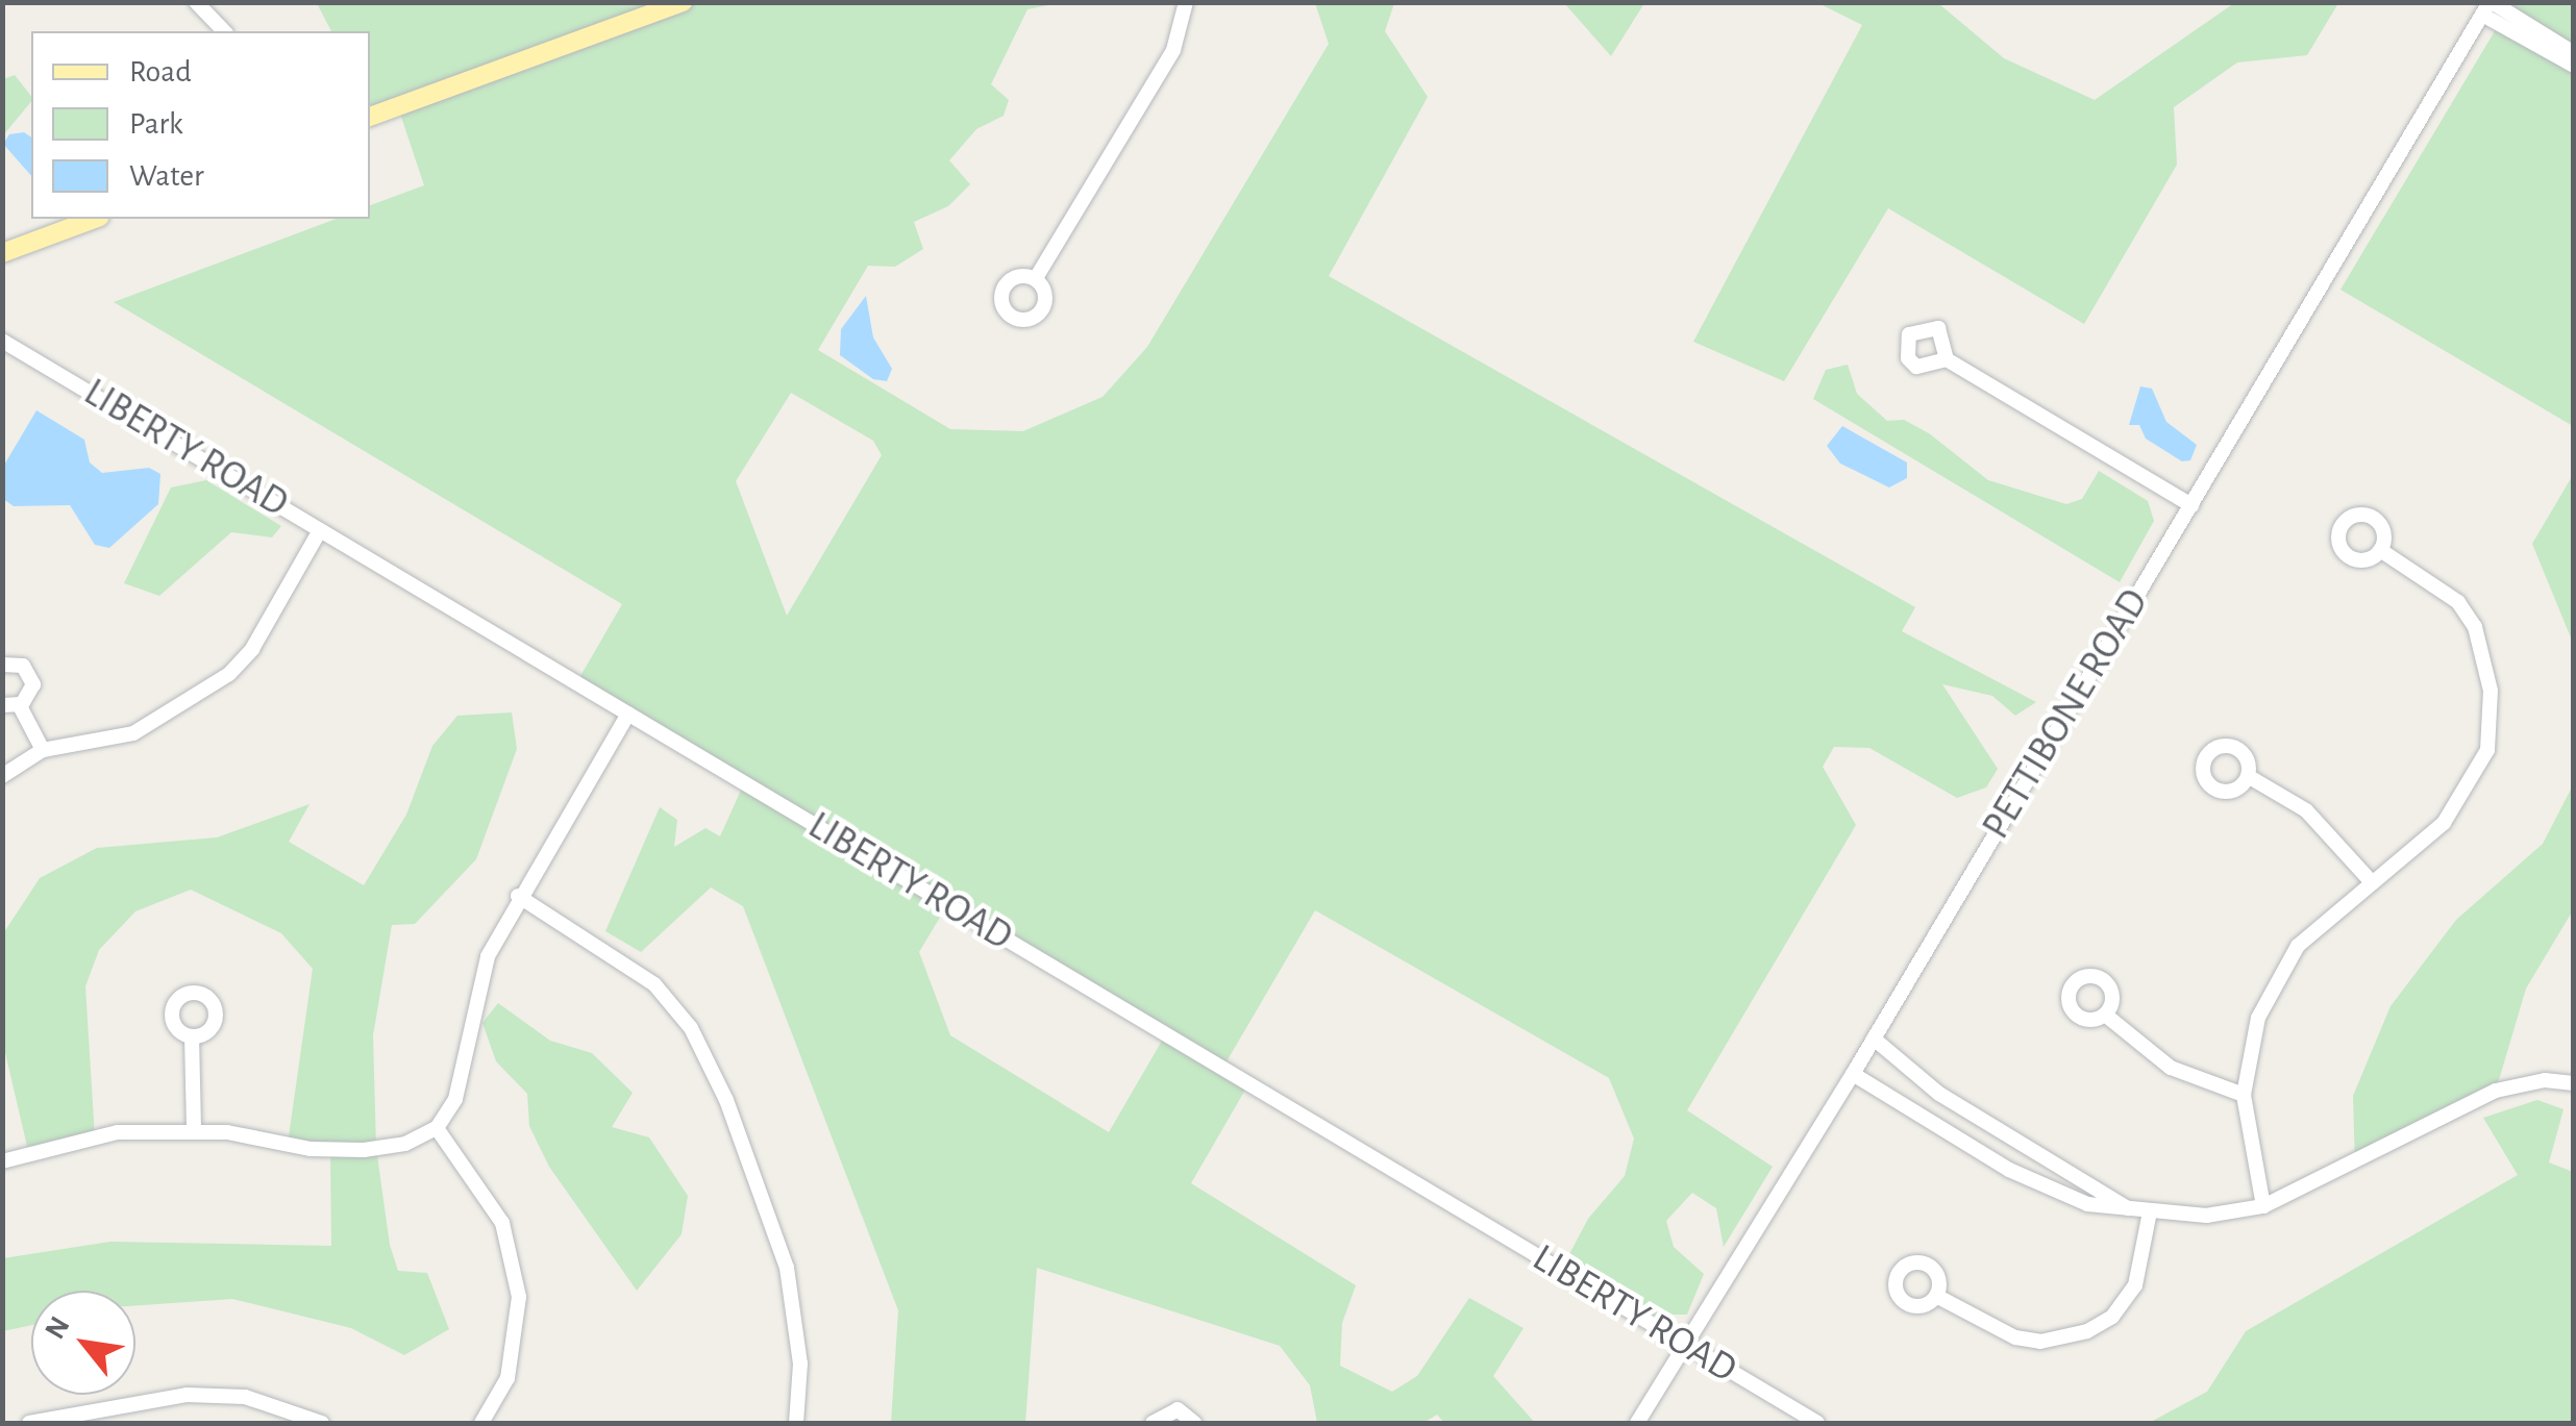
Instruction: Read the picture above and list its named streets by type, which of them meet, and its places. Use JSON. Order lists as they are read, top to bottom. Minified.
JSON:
{"streets":{"street":["LIBERTY ROAD","PETTIBONE ROAD"]},"crossings":[["LIBERTY ROAD","PETTIBONE ROAD"]],"legend":["Road","Park","Water"],"north":"top left"}
